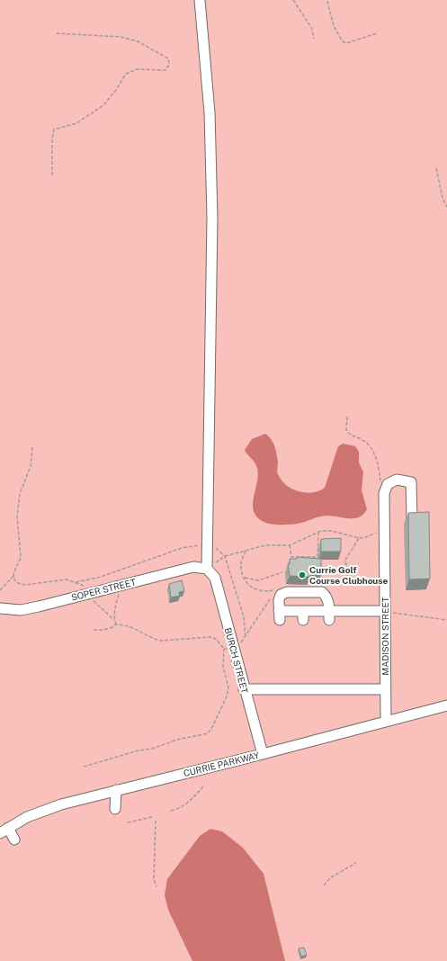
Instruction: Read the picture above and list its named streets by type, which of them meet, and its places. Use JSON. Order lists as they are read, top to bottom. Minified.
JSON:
{"streets":{"street":["SOPER STREET","MADISON STREET","BURCH STREET","CURRIE PARKWAY"]},"crossings":[["SOPER STREET","BURCH STREET"],["MADISON STREET","CURRIE PARKWAY"],["BURCH STREET","CURRIE PARKWAY"]],"places":["Currie Golf Course Clubhouse"]}
